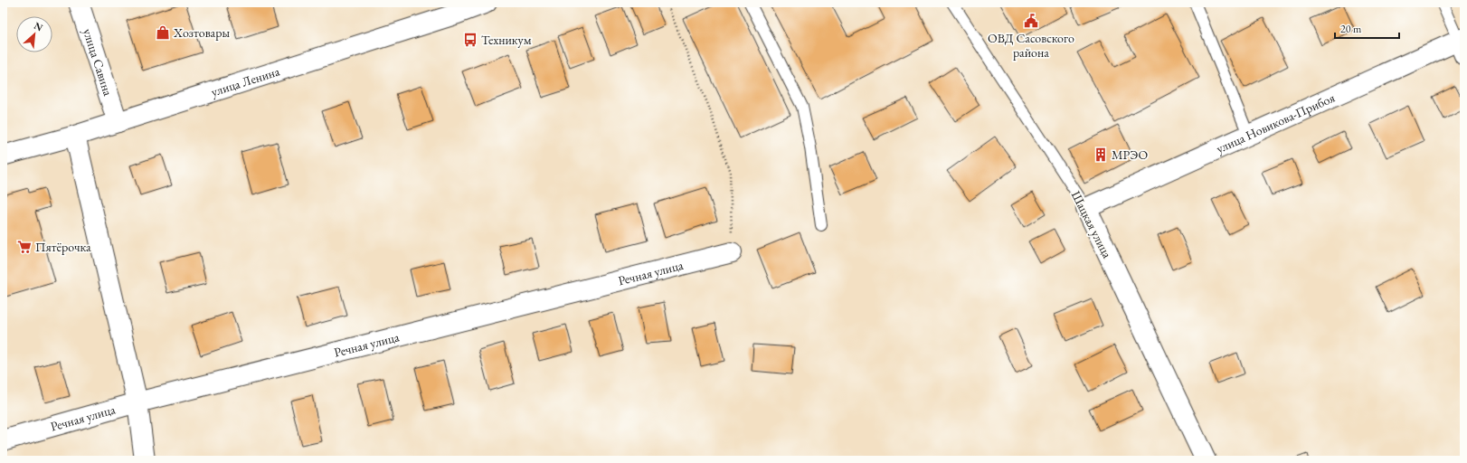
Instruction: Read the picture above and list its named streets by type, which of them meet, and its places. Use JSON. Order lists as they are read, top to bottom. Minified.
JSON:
{"streets":{"street":["улица Савина","улица Ленина","улица Новикова-Прибоя","Шацкая улица","Речная улица"]},"crossings":[["улица Савина","улица Ленина"],["улица Новикова-Прибоя","Шацкая улица"]],"places":{"public building":["ОВД Сасовского района"],"shop":["Хозтовары"],"bus stop":["Техникум"],"building":["МРЭО"],"supermarket":["Пятёрочка"]},"scale_bar":"20 m","north":"top right"}
